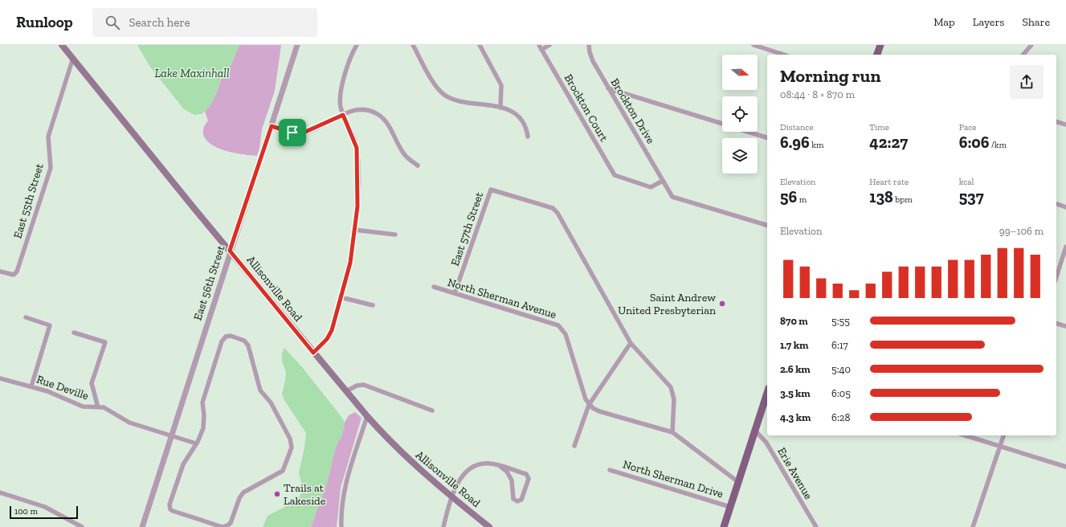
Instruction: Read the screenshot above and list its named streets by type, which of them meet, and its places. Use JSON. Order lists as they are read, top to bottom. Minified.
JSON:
{"streets":{"main road":["Allisonville Road"],"street":["Brockton Court","Brockton Drive","East 55th Street","East 57th Street","East 56th Street","North Sherman Avenue","Rue Deville","Erie Avenue","North Sherman Drive"]},"crossings":[["Brockton Court","Brockton Drive"],["East 55th Street","Allisonville Road"],["East 57th Street","North Sherman Avenue"],["East 56th Street","Allisonville Road"],["East 56th Street","Rue Deville"]],"water":["Lake Maxinhall"],"places":["Saint Andrew United Presbyterian","Trails at Lakeside"],"scale_bar":"100 m","north":"right","page":{"header":"Runloop","search":"Search here","nav":["Map","Layers","Share"],"heading":["Morning run","08:44 · 8 × 870 m"],"stats":[["Distance","6.96 km"],["Time","42:27"],["Pace","6:06 /km"],["Elevation","56 m"],["Heart rate","138 bpm"],["kcal","537"]],"chart":["Elevation","99–106 m"],"list":[{"name":"870 m","note":"5:55"},{"name":"1.7 km","note":"6:17"},{"name":"2.6 km","note":"5:40"},{"name":"3.5 km","note":"6:05"},{"name":"4.3 km","note":"6:28"}],"scale":"100 m"}}
